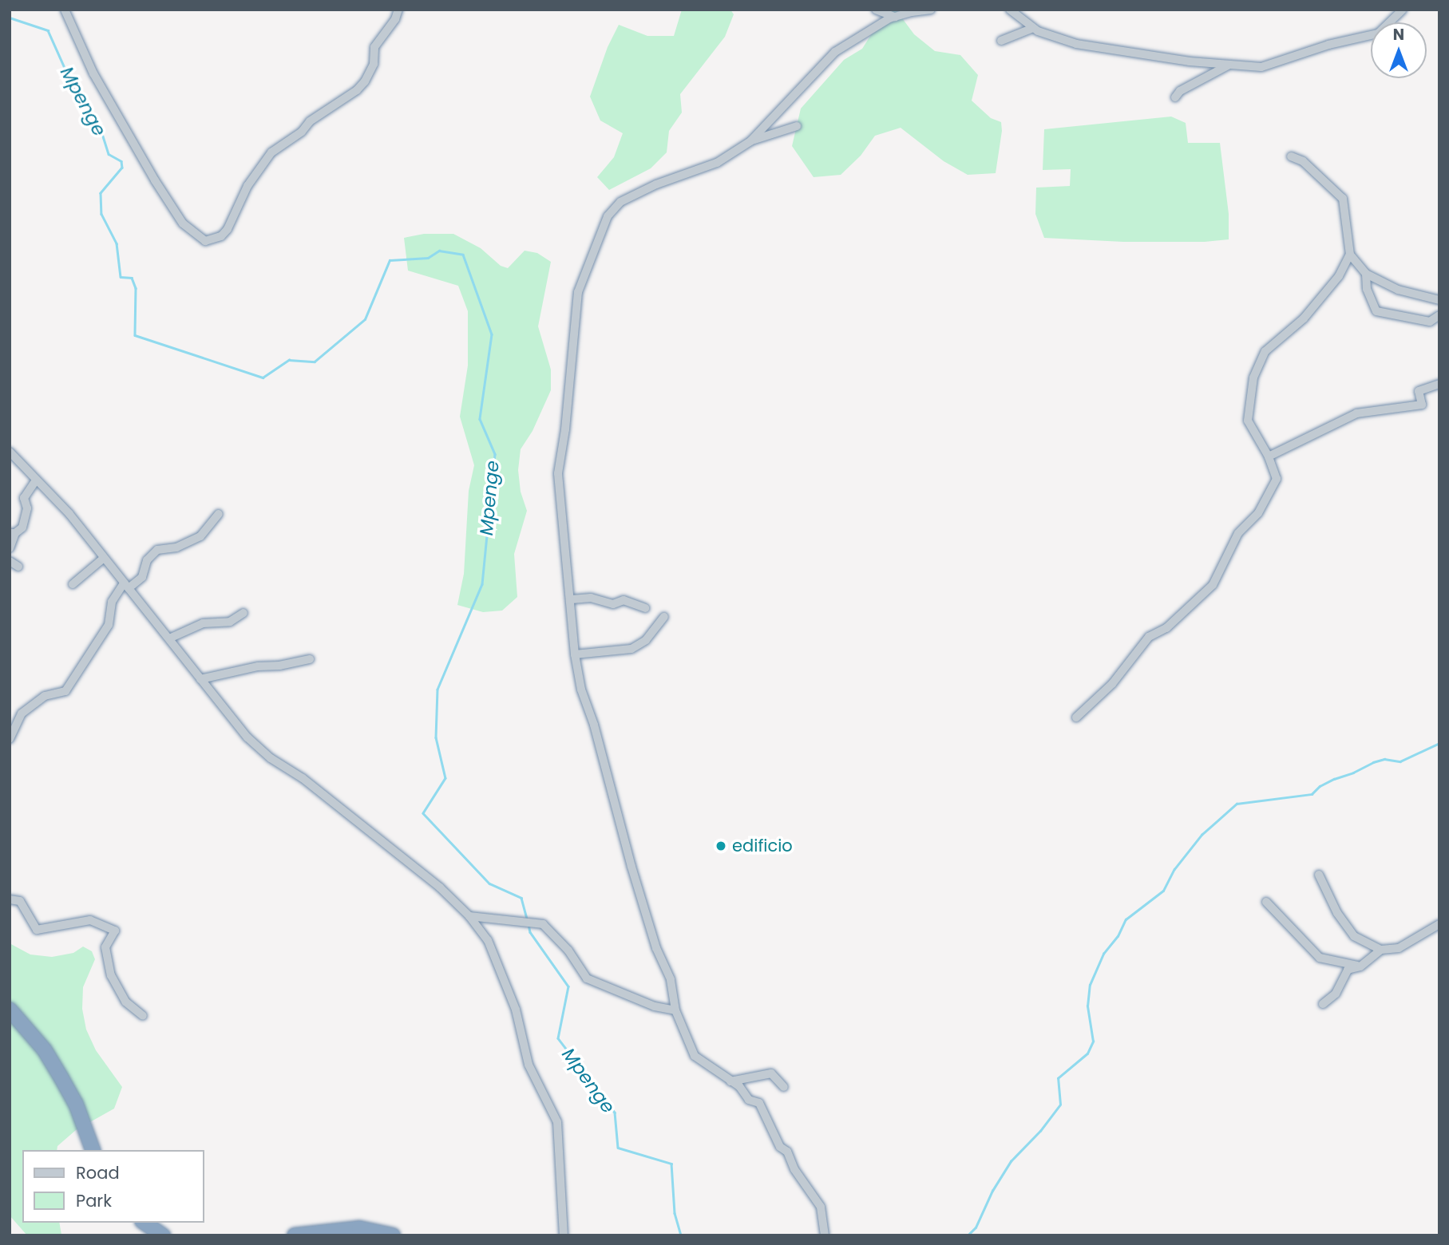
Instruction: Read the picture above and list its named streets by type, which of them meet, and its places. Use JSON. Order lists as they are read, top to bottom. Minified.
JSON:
{"water":["Mpenge"],"places":["edificio"],"legend":["Road","Park"],"north":"top"}
